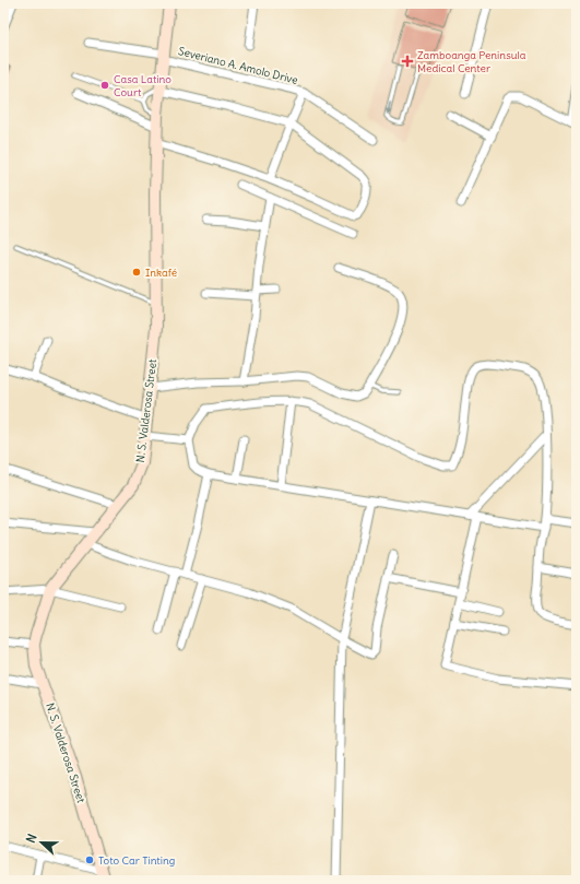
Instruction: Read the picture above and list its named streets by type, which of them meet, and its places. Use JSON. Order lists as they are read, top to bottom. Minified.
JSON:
{"streets":{"main road":["N. S. Valderosa Street"],"street":["Severiano A. Amolo Drive"]},"crossings":[["Severiano A. Amolo Drive","N. S. Valderosa Street"]],"places":{"health":["Zamboanga Peninsula Medical Center"],"other":["Casa Latino Court","Inkafé","Toto Car Tinting"]},"north":"left"}
